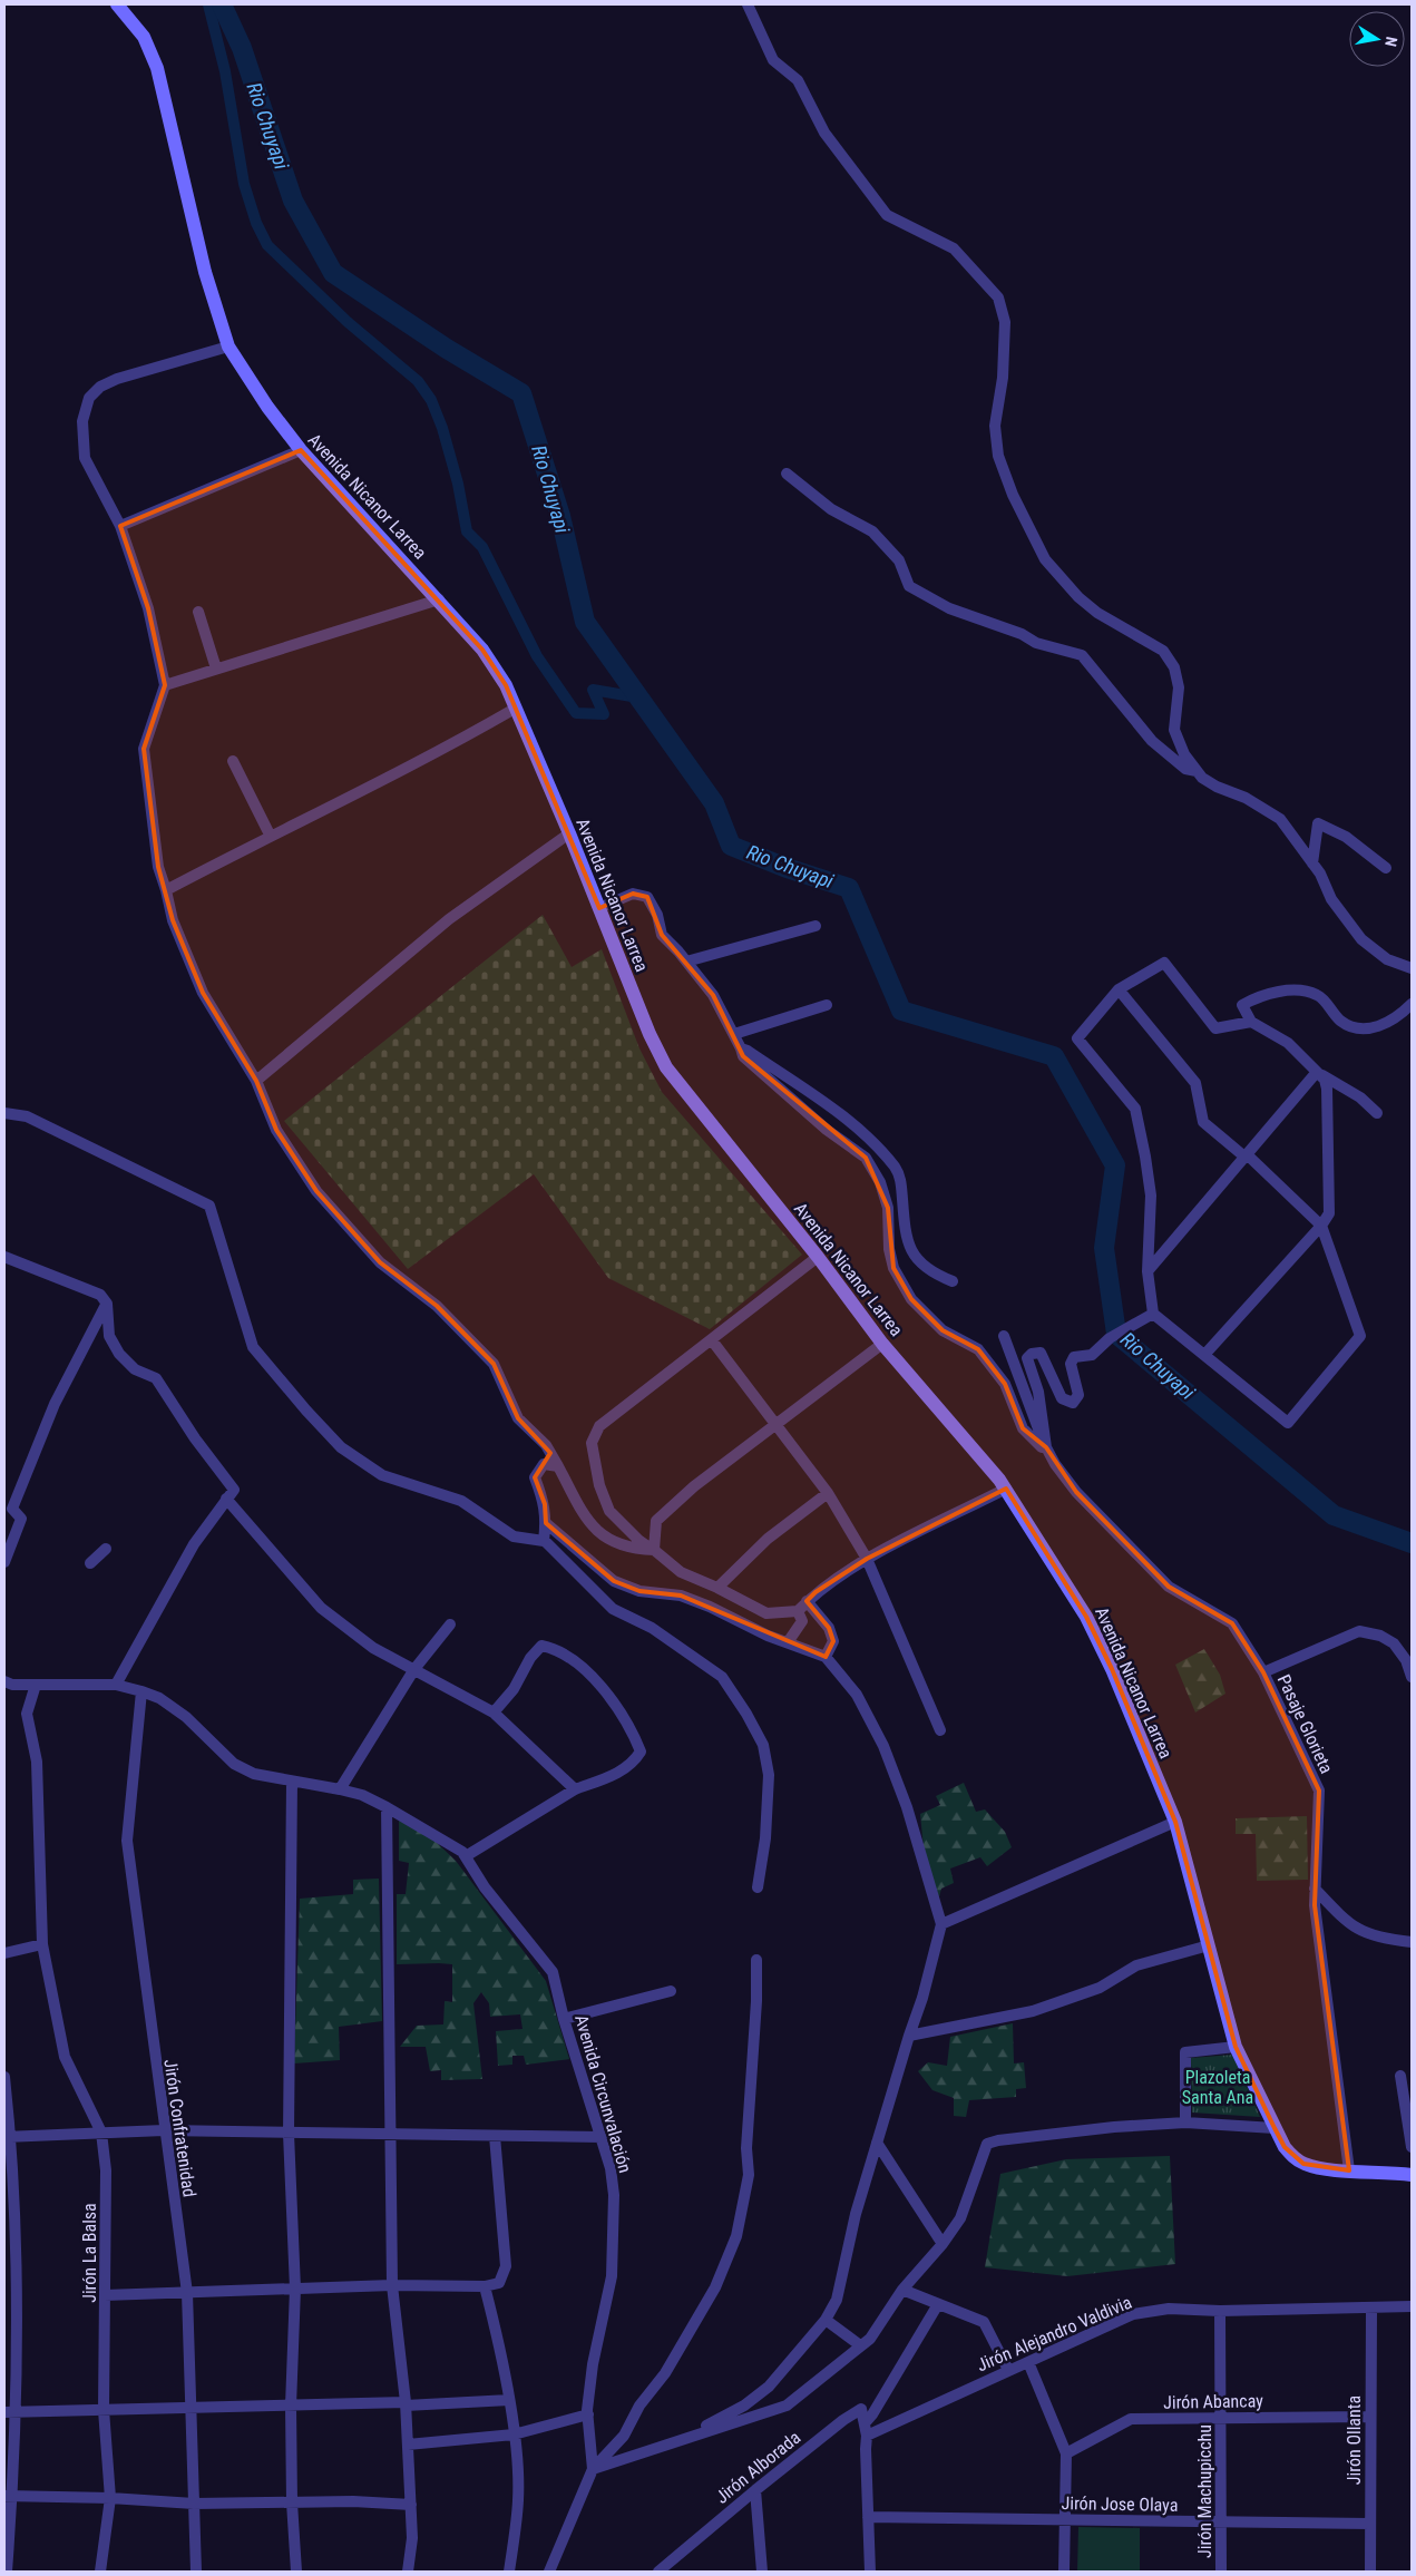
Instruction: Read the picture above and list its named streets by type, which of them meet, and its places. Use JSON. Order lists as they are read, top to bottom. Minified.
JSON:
{"streets":{"main road":["Avenida Nicanor Larrea"],"street":["Pasaje Glorieta","Avenida Circunvalación","Jirón Confratenidad","Jirón La Balsa","Jirón Alejandro Valdivia","Jirón Abancay","Jirón Ollanta","Jirón Alborada","Jirón Machupicchu","Jirón Jose Olaya"]},"crossings":[["Avenida Nicanor Larrea","Pasaje Glorieta"],["Avenida Circunvalación","Jirón Confratenidad"],["Avenida Circunvalación","Jirón La Balsa"],["Jirón Alejandro Valdivia","Jirón Ollanta"],["Jirón Alejandro Valdivia","Jirón Machupicchu"],["Jirón Abancay","Jirón Ollanta"],["Jirón Abancay","Jirón Machupicchu"],["Jirón Ollanta","Jirón Jose Olaya"],["Jirón Machupicchu","Jirón Jose Olaya"]],"water":["Rio Chuyapi"],"parks":["Plazoleta Santa Ana"],"north":"right"}
